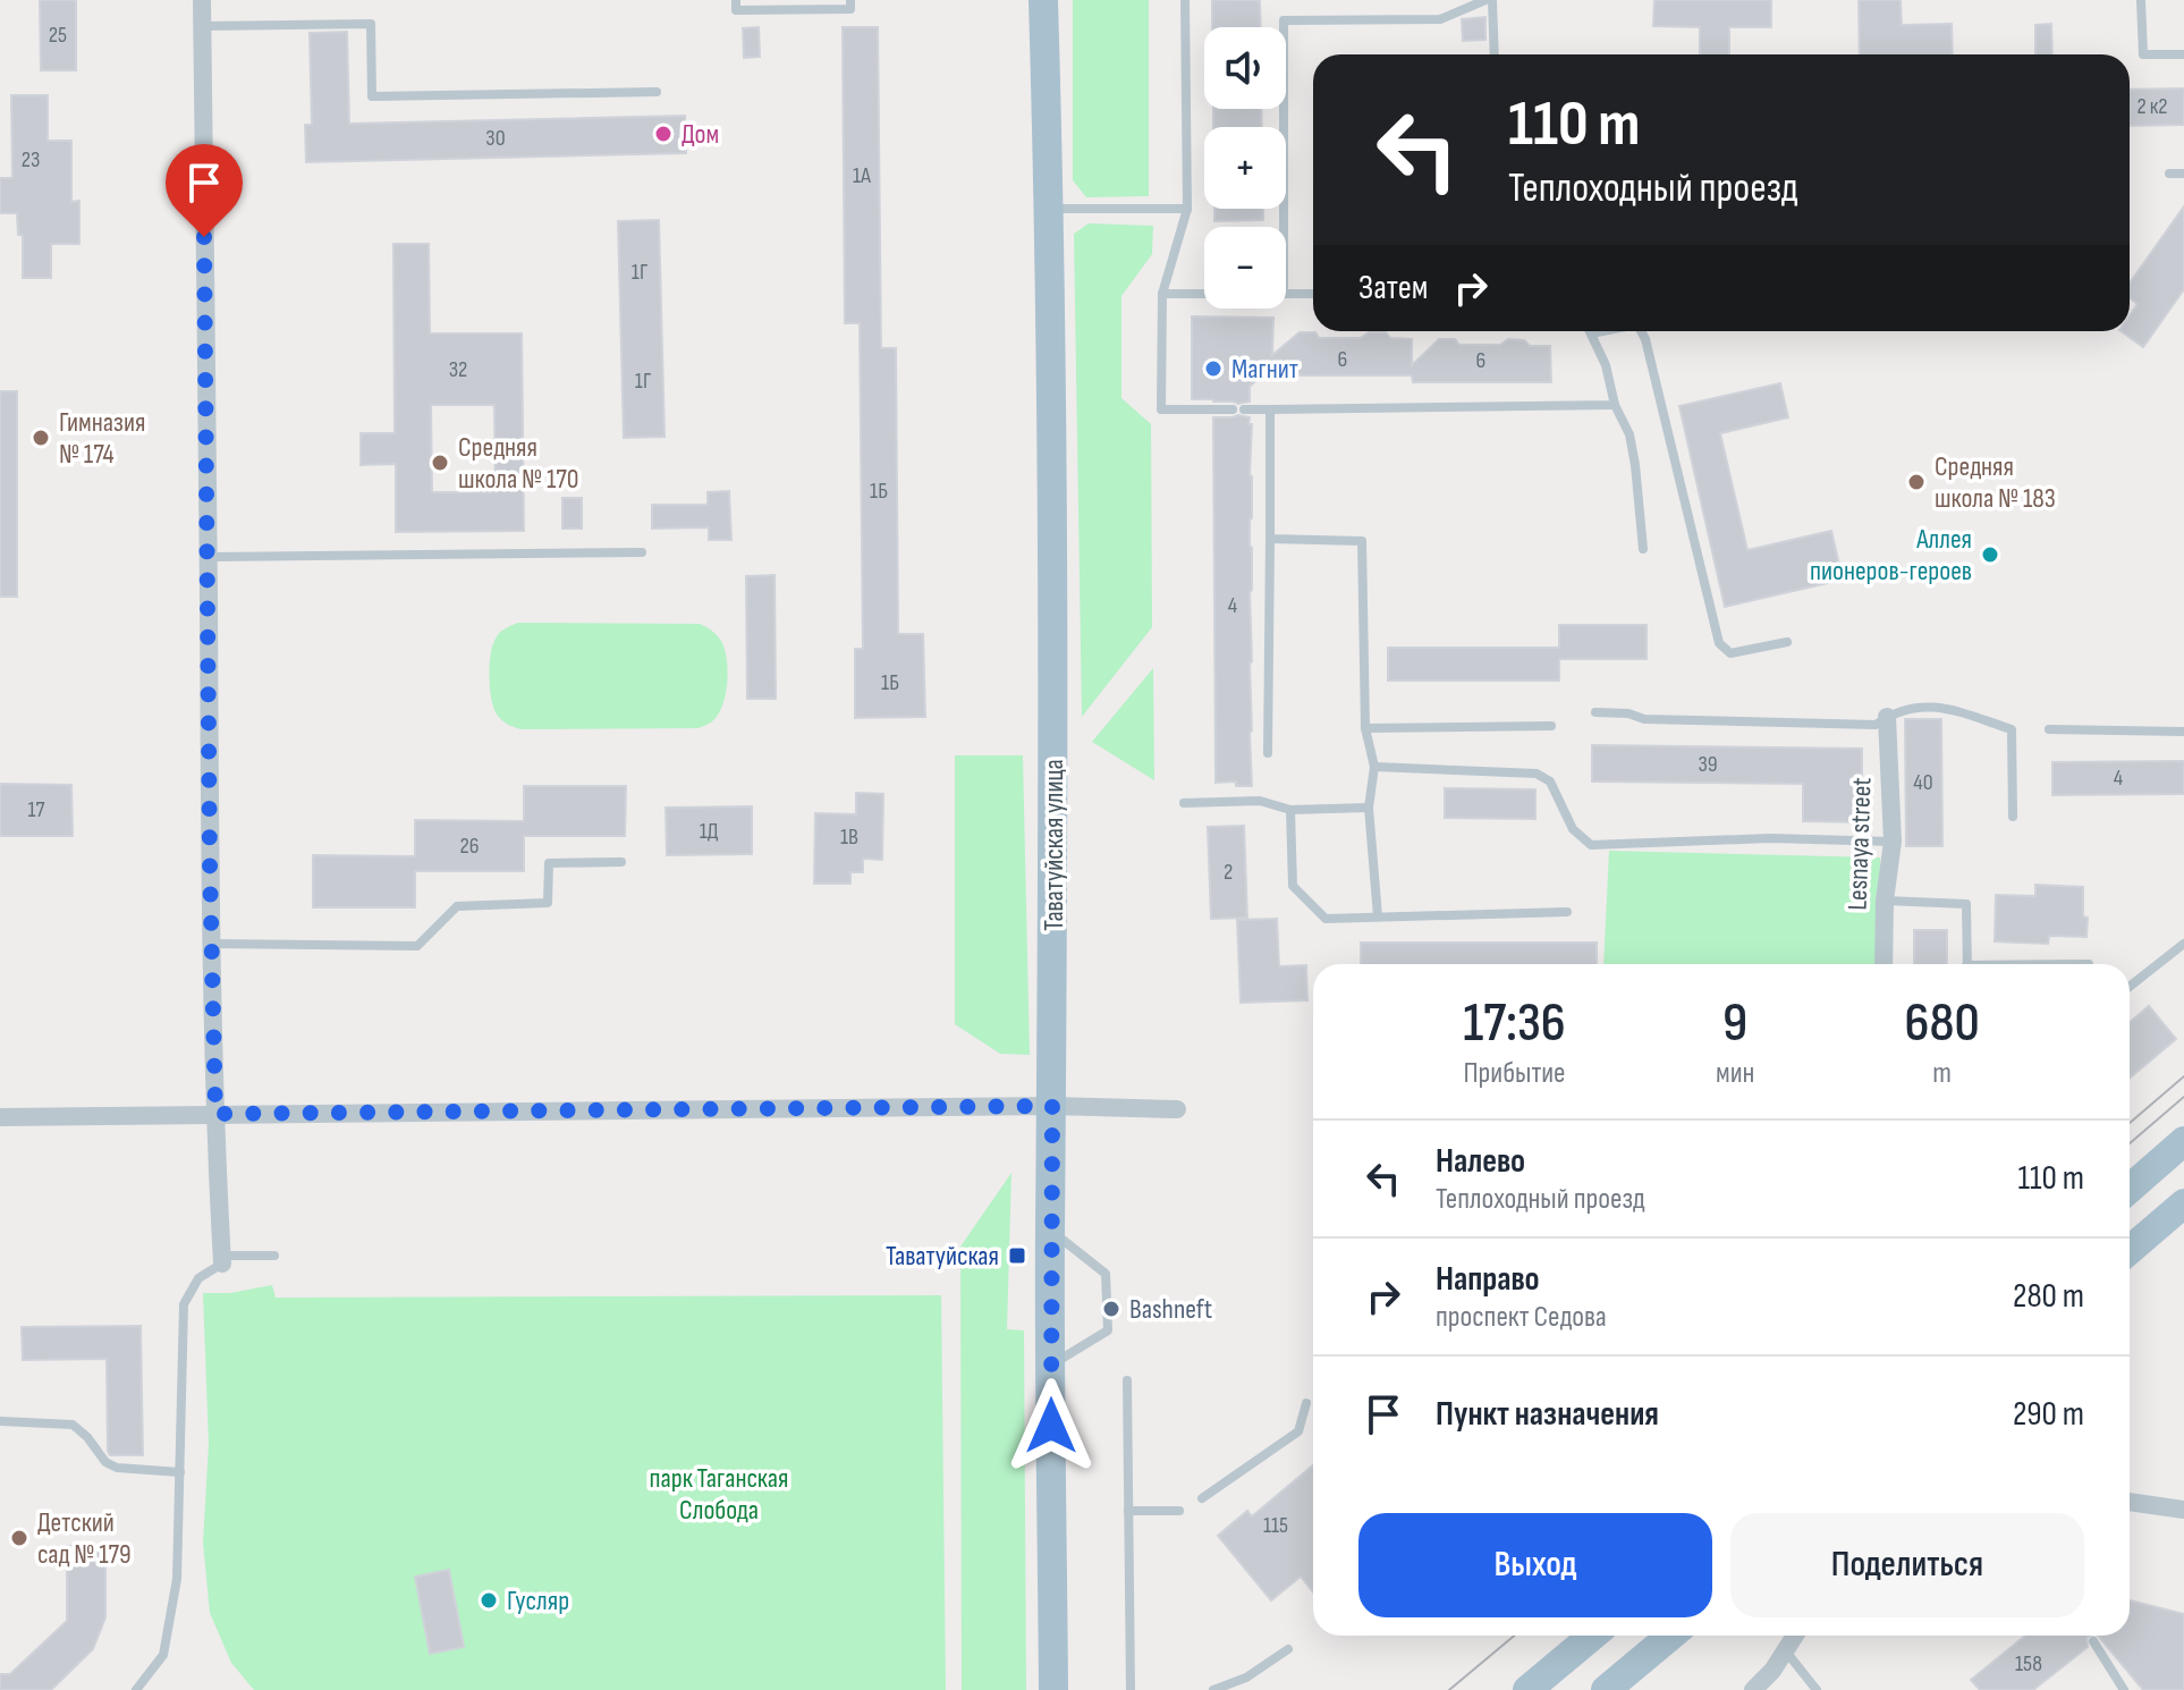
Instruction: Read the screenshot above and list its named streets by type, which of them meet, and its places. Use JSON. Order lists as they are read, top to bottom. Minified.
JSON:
{"streets":{"main road":["Таватуйская улица"],"street":["Lesnaya street"]},"parks":["парк Таганская Слобода"],"places":{"other":["Дом","Магнит","Гимназия № 174","Средняя школа № 170","Средняя школа № 183","Аллея пионеров-героев","Bashneft","Детский сад № 179","Гусляр"],"transit":["Таватуйская"]},"house_numbers":["25","2 к2","30","23","1А","1Г","6","6","32","1Г","1Б","4","1Б","39","4","40","17","1Д","1В","26","2","115","158"],"page":{"map_buttons":["+","−"],"turn":["110 m","Теплоходный проезд"],"then":"Затем","eta":["17:36","Прибытие","9","мин","680","m"],"list":[{"name":"Налево","note":"Теплоходный проезд","value":"110 m"},{"name":"Направо","note":"проспект Седова","value":"280 m"},{"name":"Пункт назначения","value":"290 m"}],"buttons":["Выход","Поделиться"]}}
